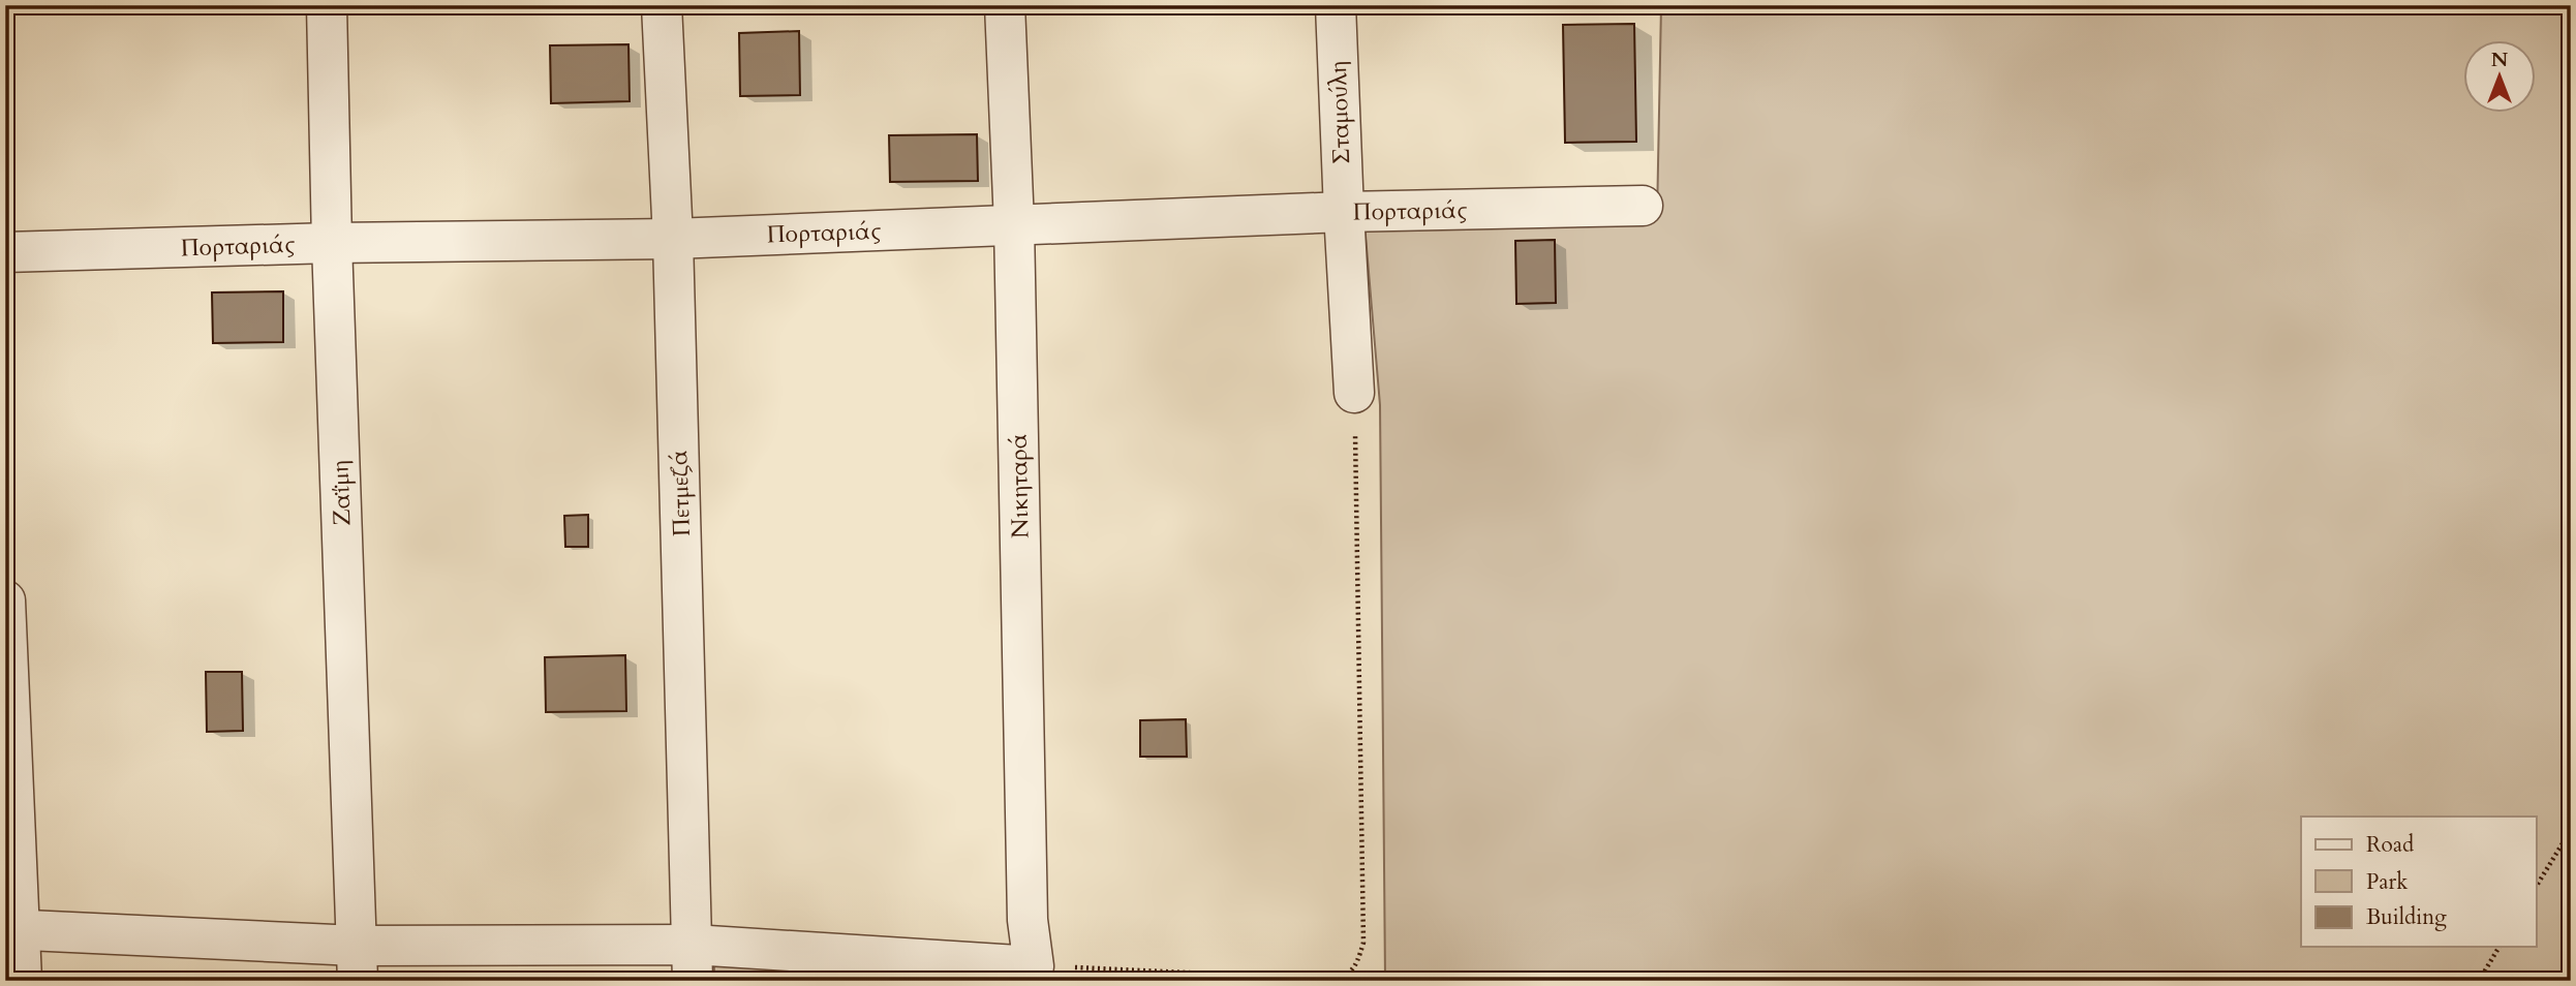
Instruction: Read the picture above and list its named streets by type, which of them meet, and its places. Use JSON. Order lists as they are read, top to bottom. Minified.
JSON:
{"streets":{"street":["Σταμούλη","Πορταριάς","Νικηταρά","Ζαΐμη","Πετμεζά"]},"crossings":[["Σταμούλη","Πορταριάς"],["Πορταριάς","Νικηταρά"],["Πορταριάς","Ζαΐμη"],["Πορταριάς","Πετμεζά"]],"legend":["Road","Park","Building"],"north":"top"}
